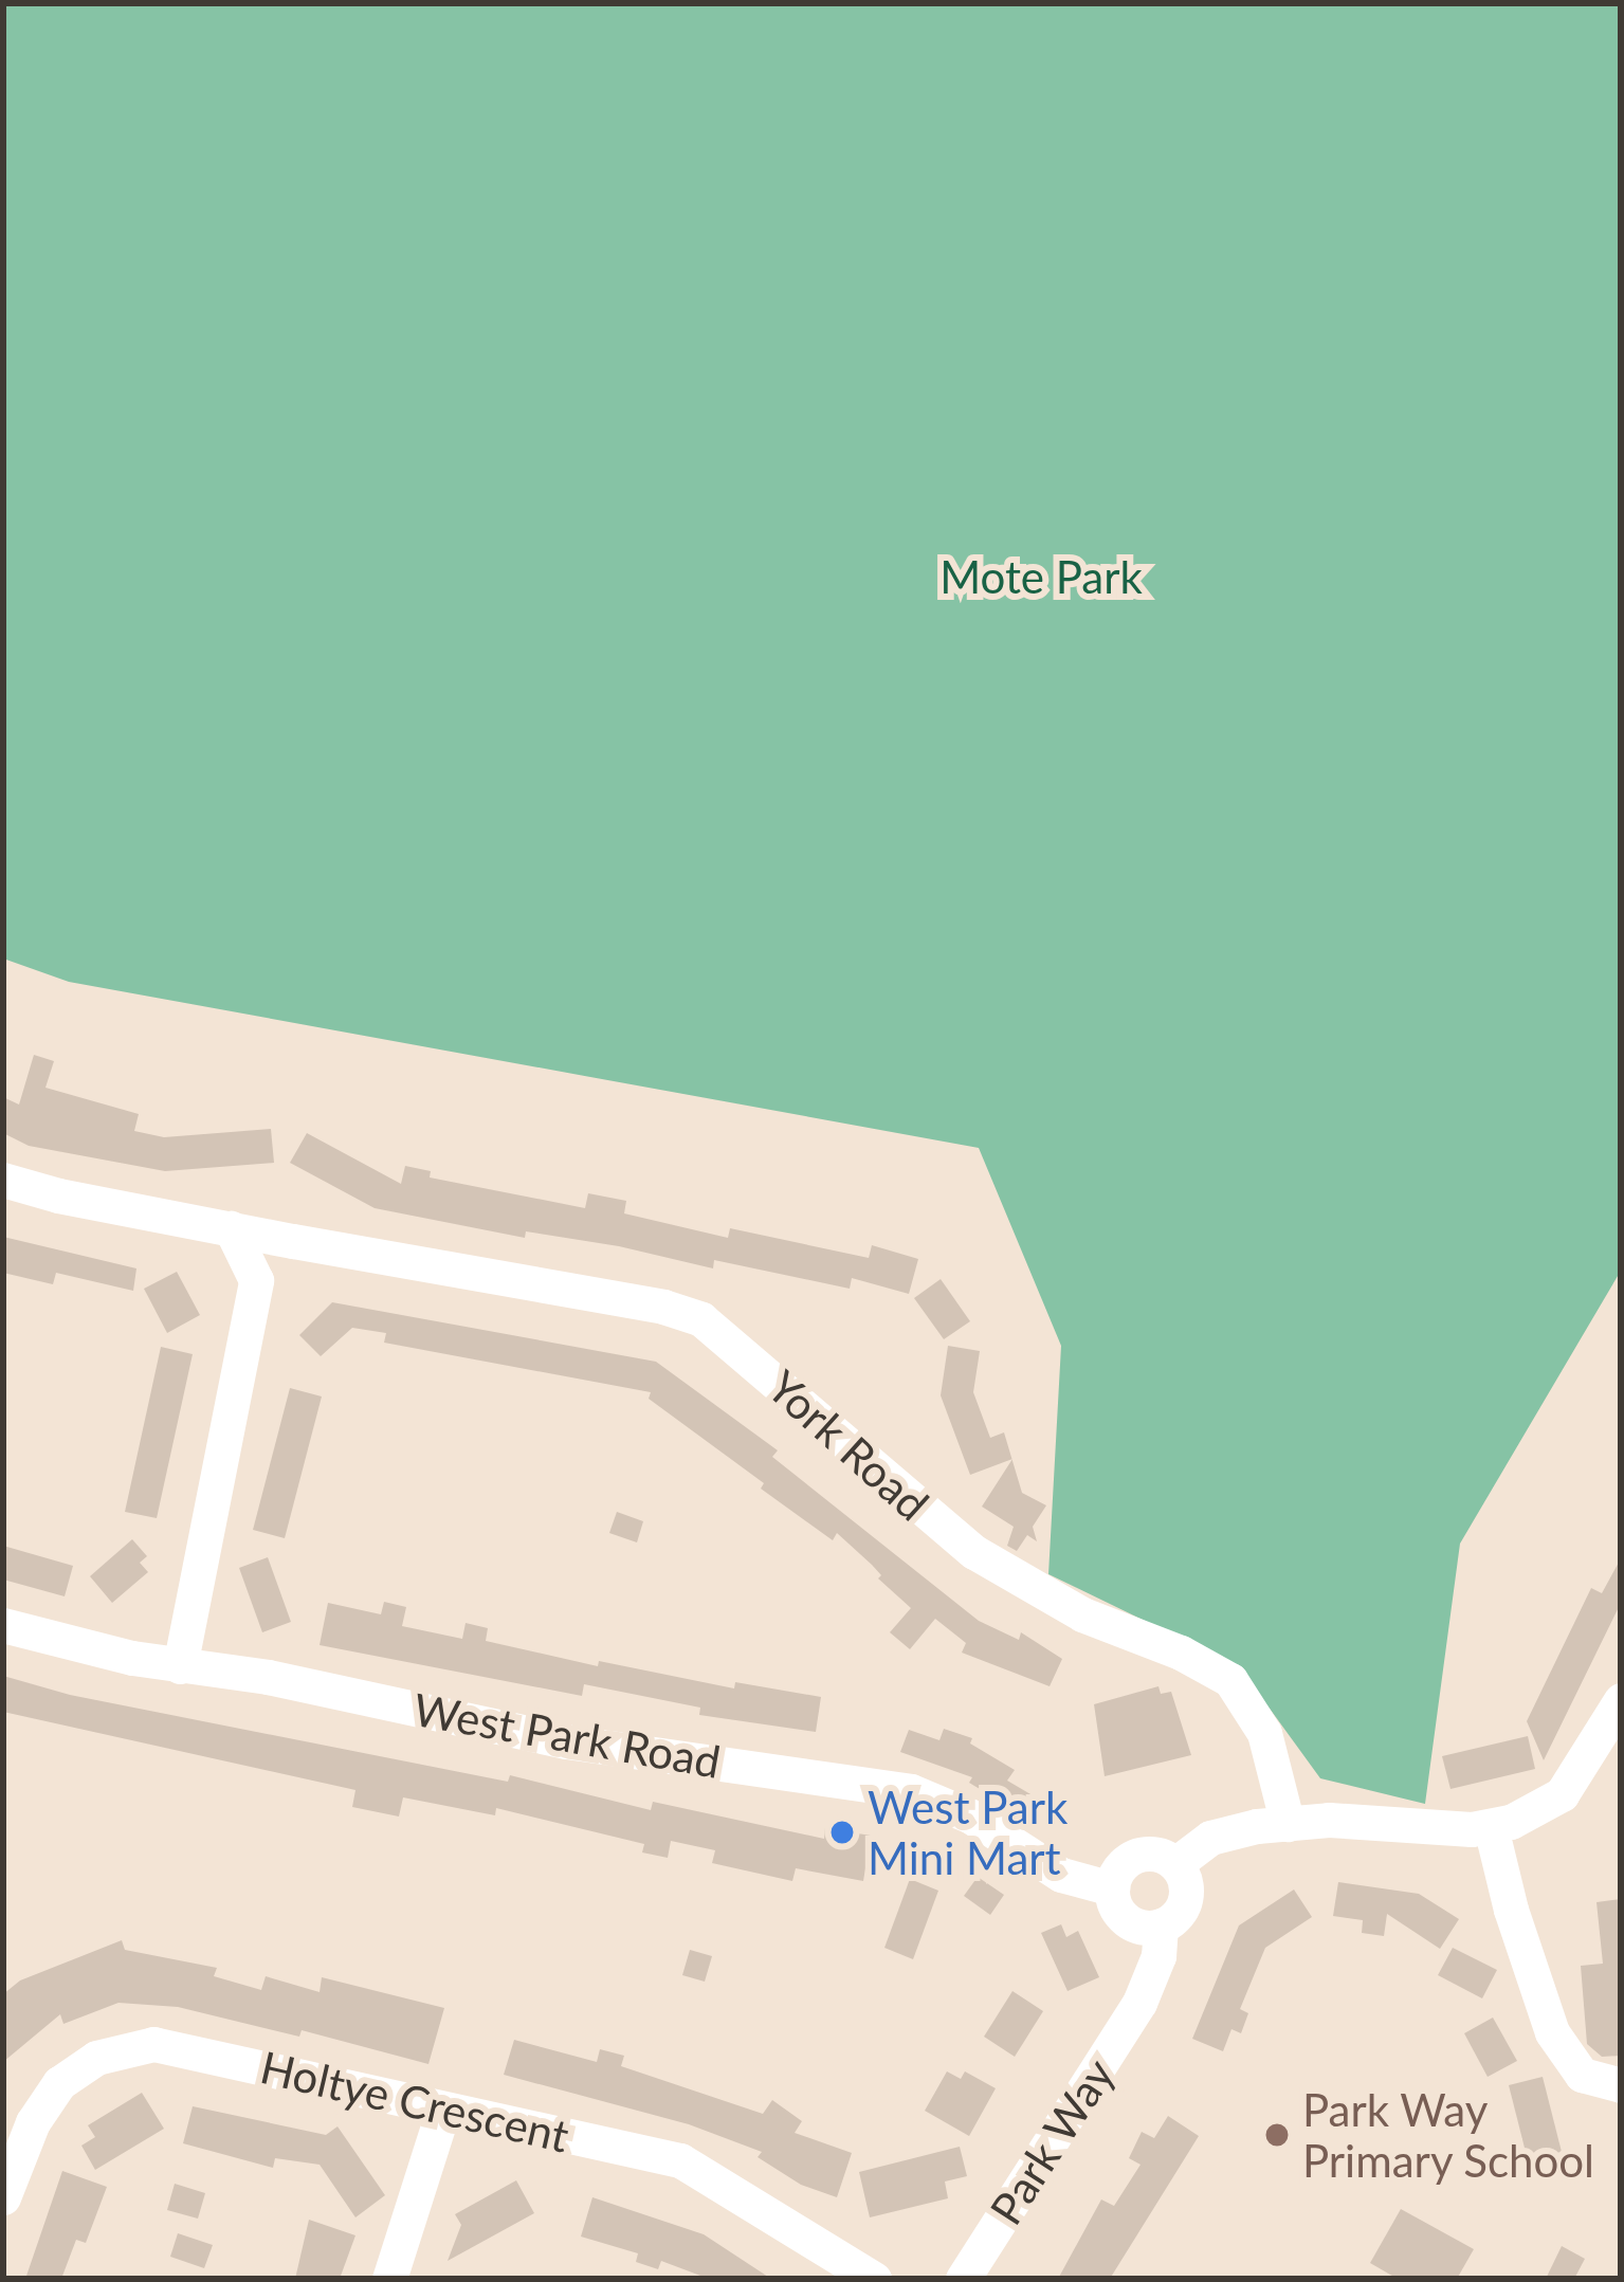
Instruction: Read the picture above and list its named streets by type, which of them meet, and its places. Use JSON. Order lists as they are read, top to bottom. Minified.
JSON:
{"streets":{"street":["York Road","West Park Road","Holtye Crescent","Park Way"]},"crossings":[["West Park Road","Park Way"]],"parks":["Mote Park"],"places":["West Park Mini Mart","Park Way Primary School"]}
